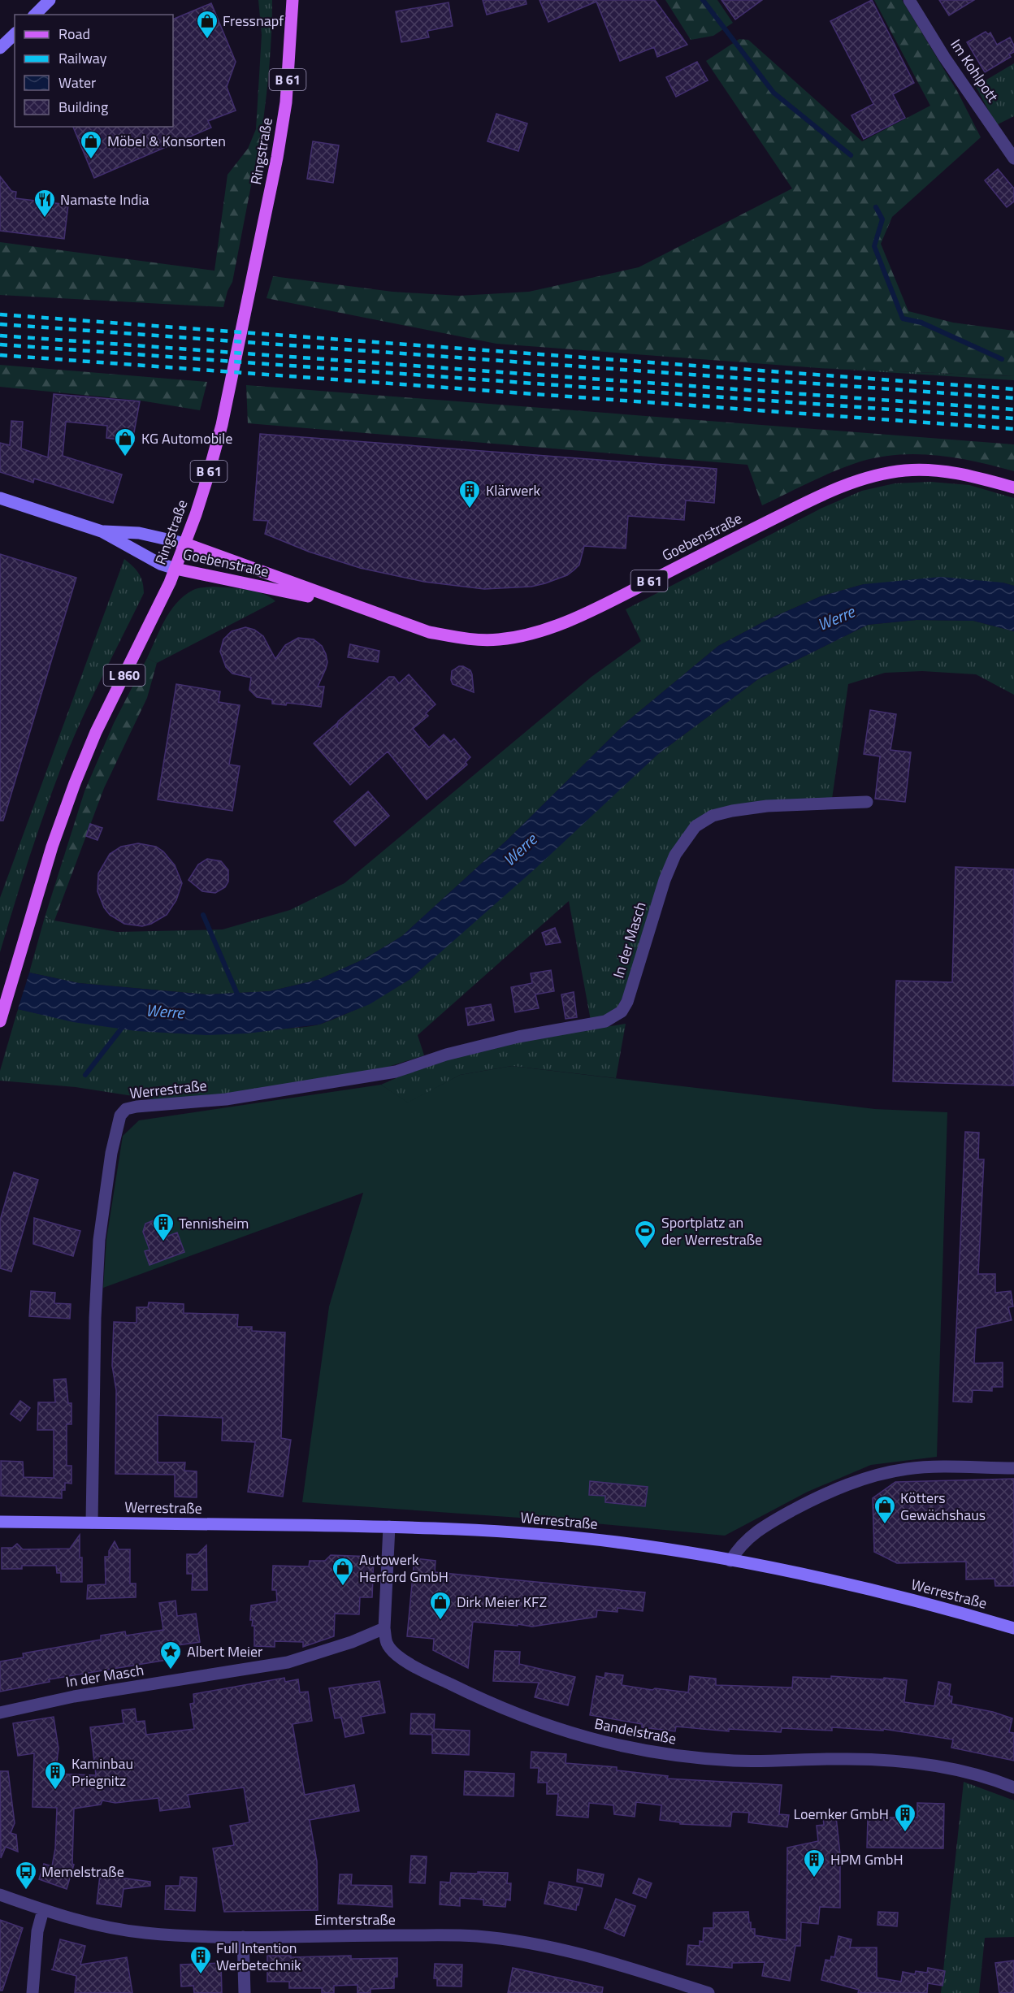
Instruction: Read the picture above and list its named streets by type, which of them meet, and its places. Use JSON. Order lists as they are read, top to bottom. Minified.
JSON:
{"streets":{"main road":["B 61","Ringstraße","Goebenstraße","L 860","Werrestraße"],"street":["Im Kohlpott","In der Masch","Bandelstraße","Eimterstraße"]},"crossings":[["Ringstraße","Goebenstraße"],["In der Masch","Werrestraße"],["In der Masch","Bandelstraße"],["Werrestraße","Bandelstraße"]],"water":["Werre"],"places":{"shop":["Fressnapf","Möbel & Konsorten","KG Automobile","Kötters Gewächshaus","Autowerk Herford GmbH","Dirk Meier KFZ"],"restaurant":["Namaste India"],"building":["Klärwerk","Tennisheim","Kaminbau Priegnitz","Loemker GmbH","HPM GmbH","Full Intention Werbetechnik"],"sports":["Sportplatz an der Werrestraße"],"place":["Albert Meier"],"bus stop":["Memelstraße"]},"legend":["Road","Railway","Water","Building"]}
